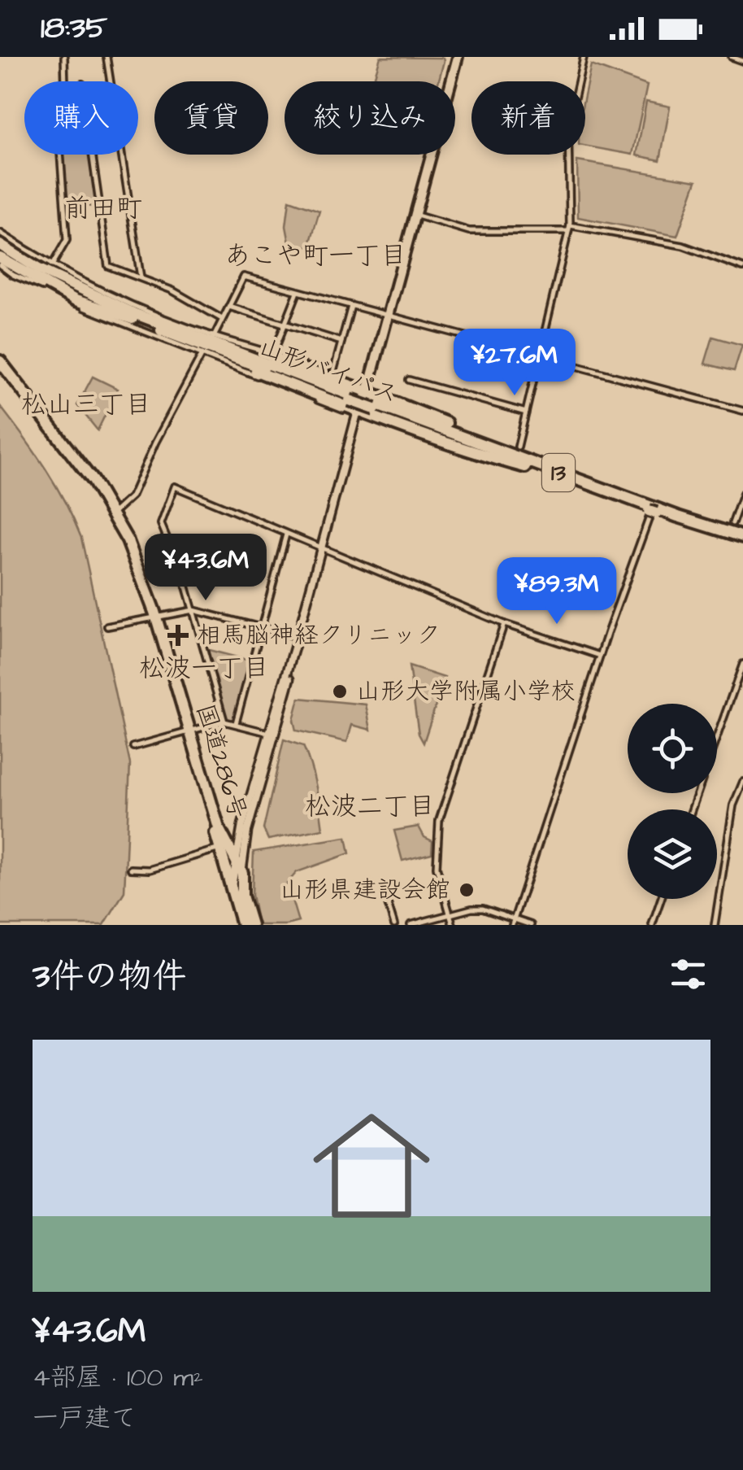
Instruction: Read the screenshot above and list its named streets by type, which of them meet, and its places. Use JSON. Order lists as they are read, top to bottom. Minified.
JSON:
{"streets":{"highway":["山形バイパス","13","国道286号"]},"districts":["前田町","あこや町一丁目","松山三丁目","松波一丁目","松波二丁目"],"places":{"health":["相馬脳神経クリニック"],"other":["山形大学附属小学校","山形県建設会館"]},"page":{"status":"18:35","chip":["購入","賃貸","絞り込み","新着"],"price":["¥27.6M","¥43.6M","¥89.3M"],"heading":"3件の物件","list":[{"name":"¥43.6M","note":"4部屋 · 100 m² · 一戸建て"}]}}
